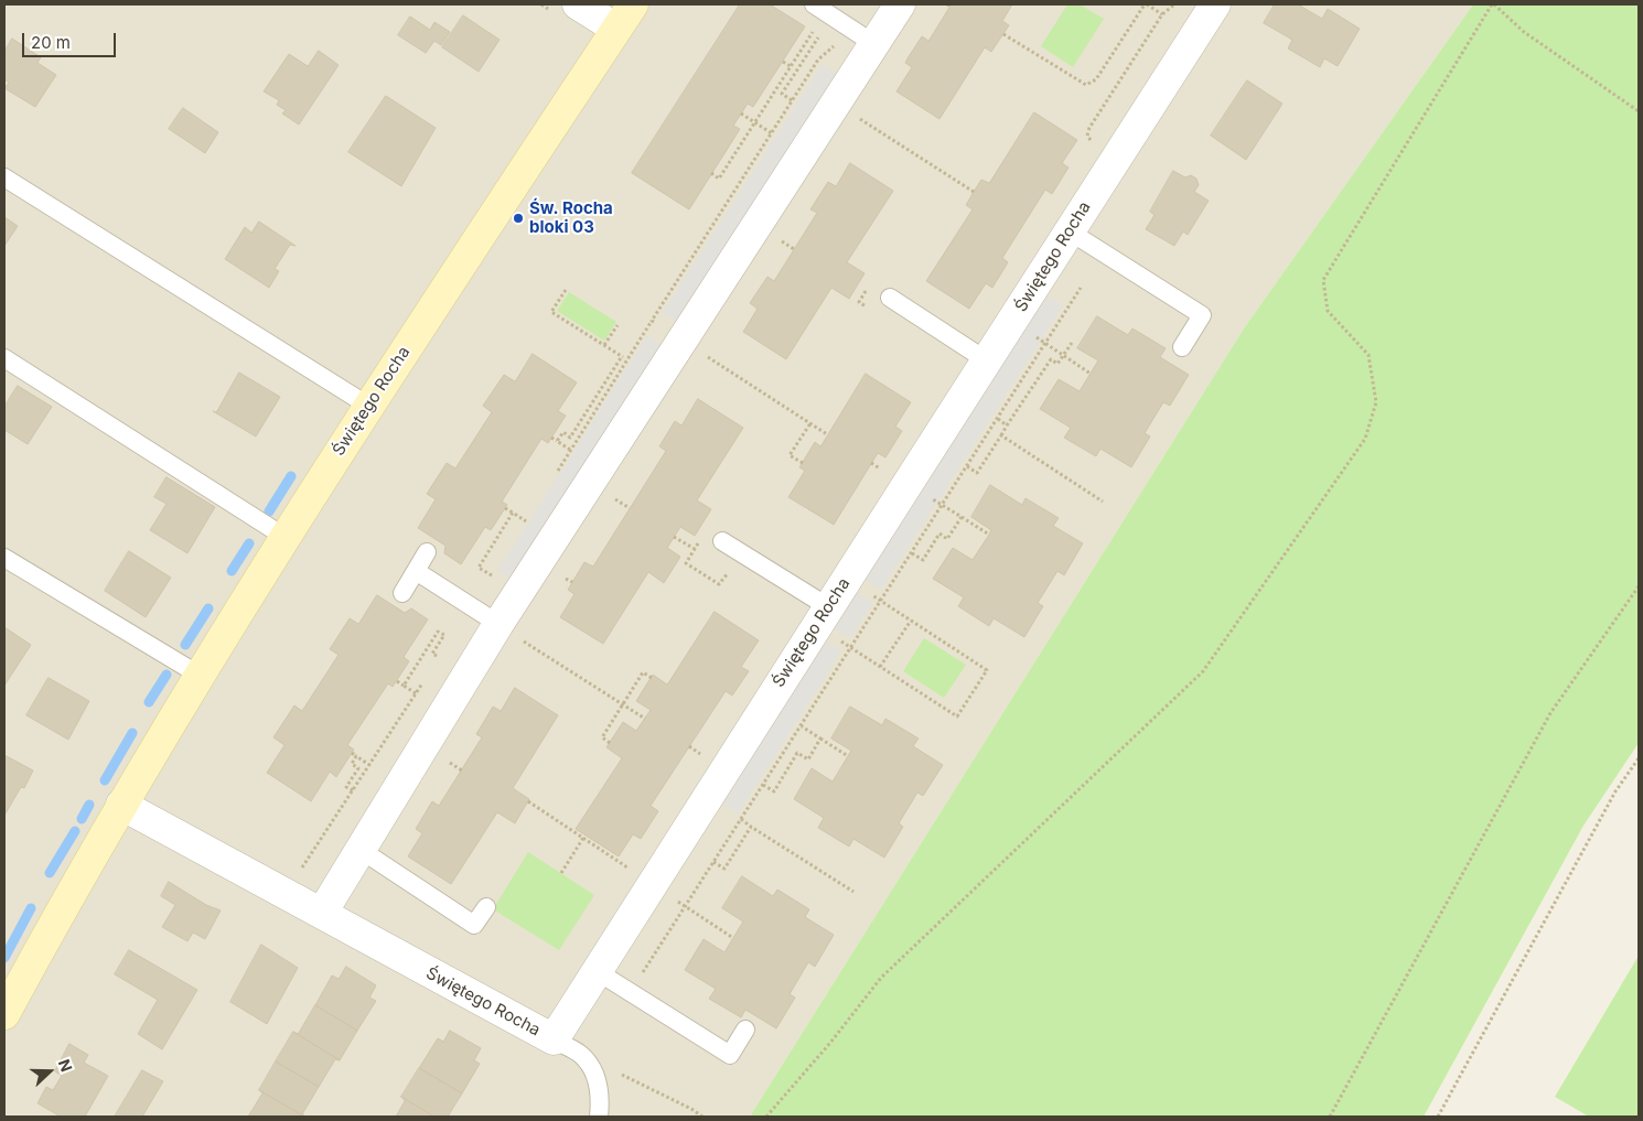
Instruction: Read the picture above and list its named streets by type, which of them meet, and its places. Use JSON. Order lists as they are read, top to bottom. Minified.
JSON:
{"streets":{"street":["Świętego Rocha"]},"places":["Św. Rocha bloki 03"],"scale_bar":"20 m","north":"right"}
